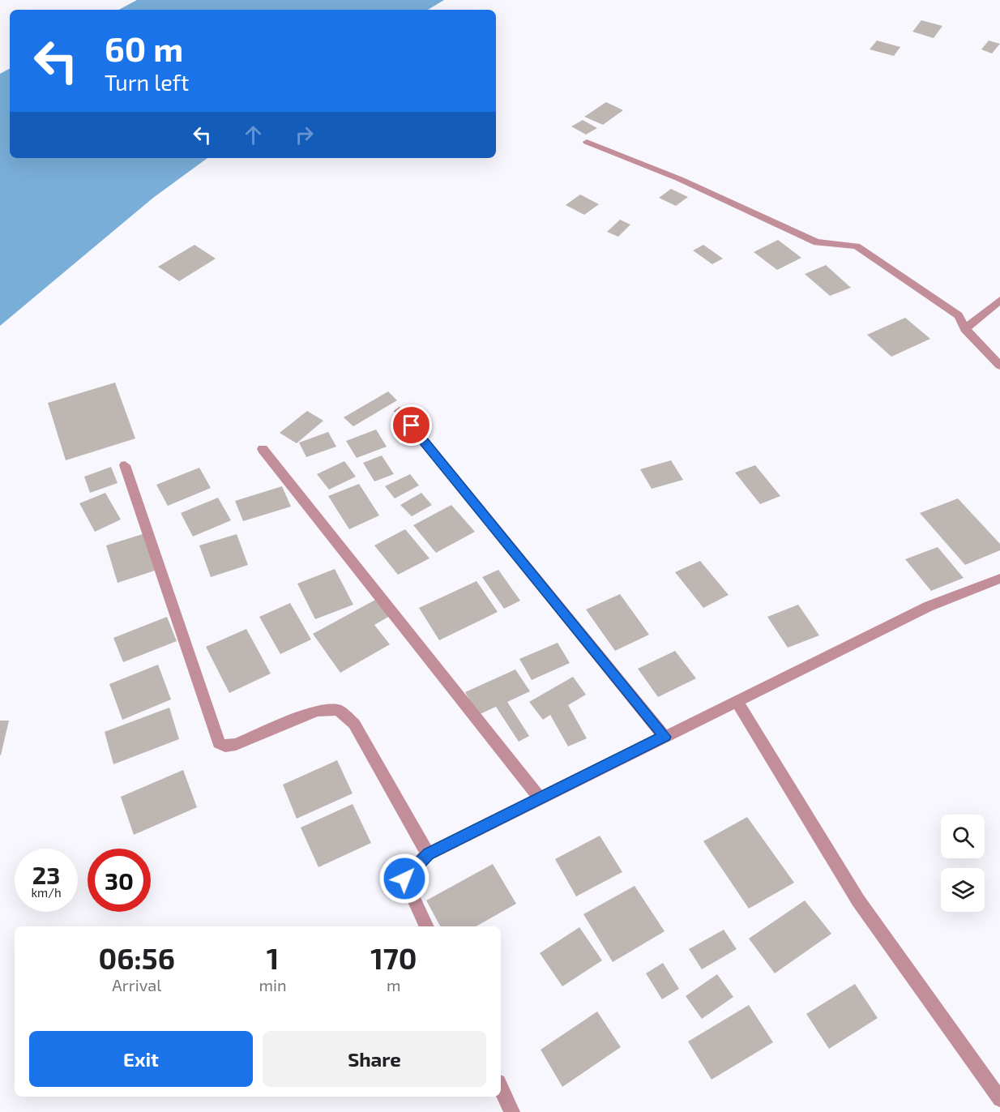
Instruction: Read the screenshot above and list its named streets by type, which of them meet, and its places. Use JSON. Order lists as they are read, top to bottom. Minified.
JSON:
{"page":{"turn":["60 m","Turn left"],"speed":"23 km/h","limit":"30","eta":["06:56","Arrival","1","min","170","m"],"buttons":["Exit","Share"]}}
